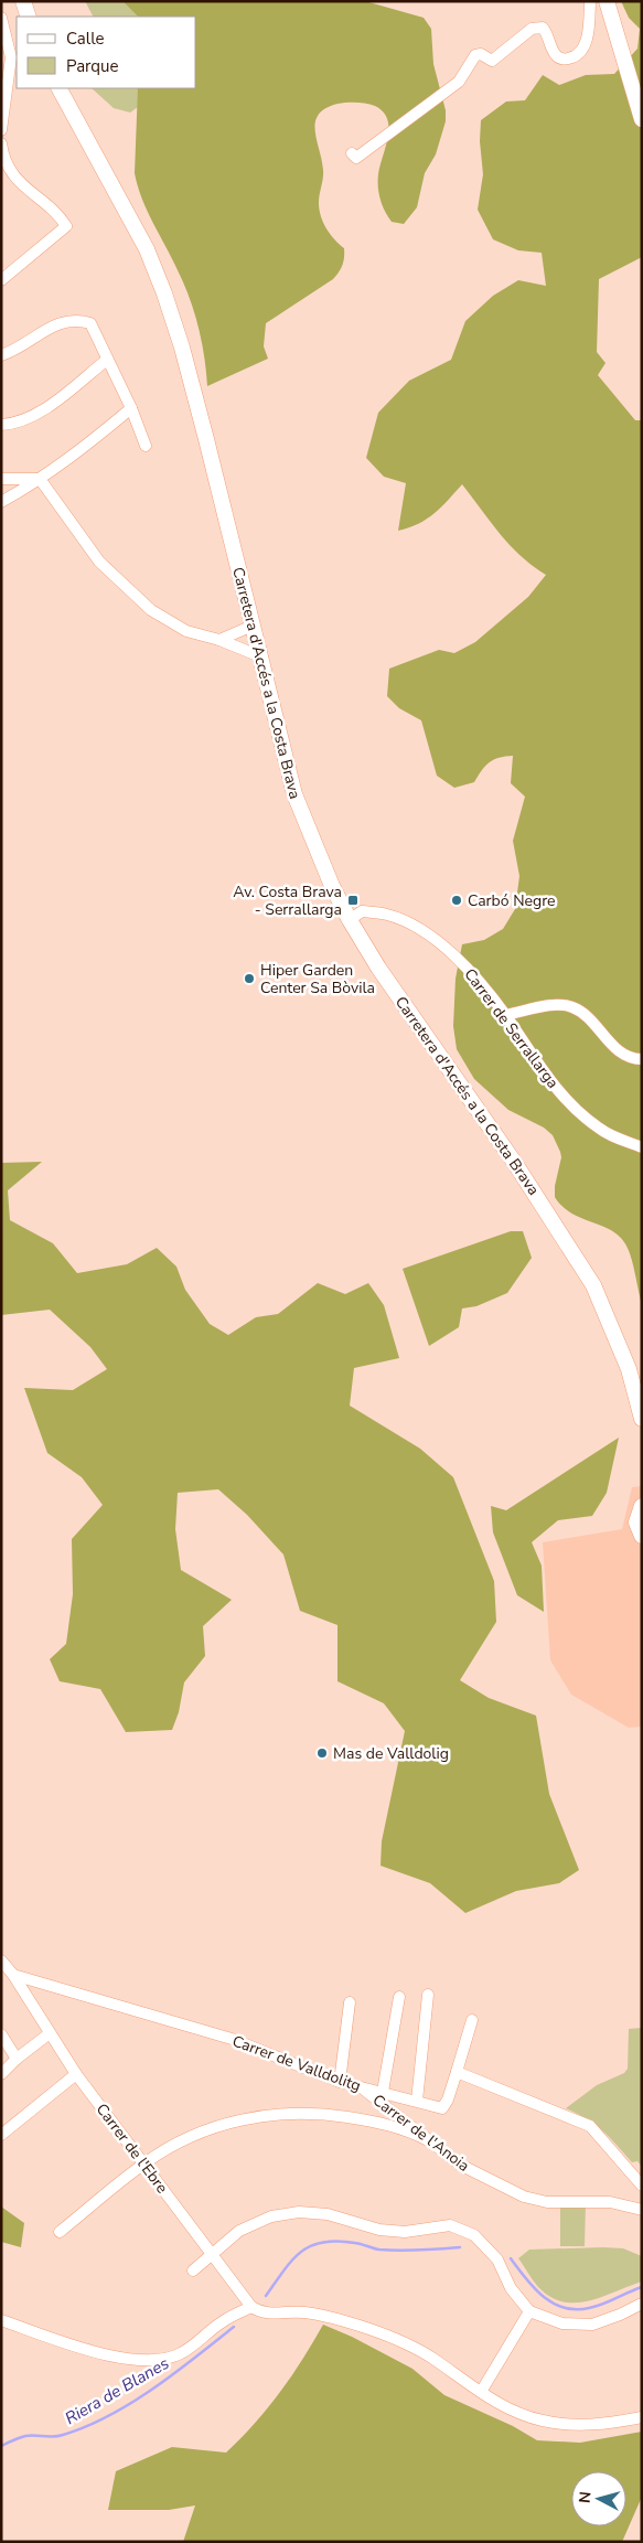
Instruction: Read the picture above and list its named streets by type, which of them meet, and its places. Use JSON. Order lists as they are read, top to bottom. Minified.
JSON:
{"streets":{"main road":["Carretera d'Accés a la Costa Brava"],"street":["Carrer de Serrallarga","Carrer de Valldolitg","Carrer de l'Anoia","Carrer de l'Ebre"]},"crossings":[["Carretera d'Accés a la Costa Brava","Carrer de Serrallarga"],["Carrer de Valldolitg","Carrer de l'Anoia"],["Carrer de Valldolitg","Carrer de l'Ebre"]],"water":["Riera de Blanes"],"places":{"transit":["Av. Costa Brava - Serrallarga"],"other":["Carbó Negre","Hiper Garden Center Sa Bòvila","Mas de Valldolig"]},"legend":["Calle","Parque"],"north":"left"}
